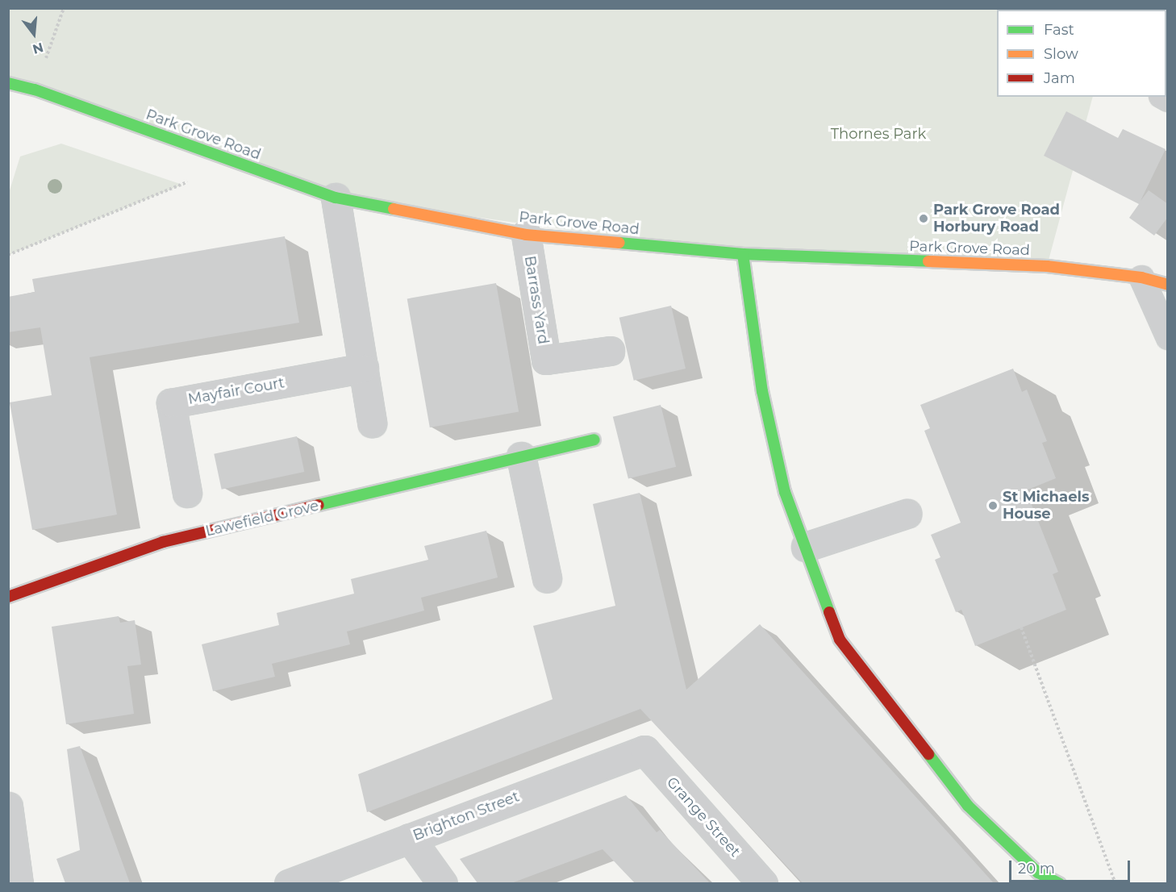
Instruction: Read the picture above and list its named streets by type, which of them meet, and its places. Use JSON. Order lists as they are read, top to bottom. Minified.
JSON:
{"streets":{"street":["Park Grove Road","Barrass Yard","Mayfair Court","Lawefield Grove","Brighton Street","Grange Street"]},"crossings":[["Park Grove Road","Barrass Yard"],["Brighton Street","Grange Street"]],"parks":["Thornes Park"],"places":["Park Grove Road Horbury Road","St Michaels House"],"legend":["Fast","Slow","Jam"],"scale_bar":"20 m","north":"bottom"}
